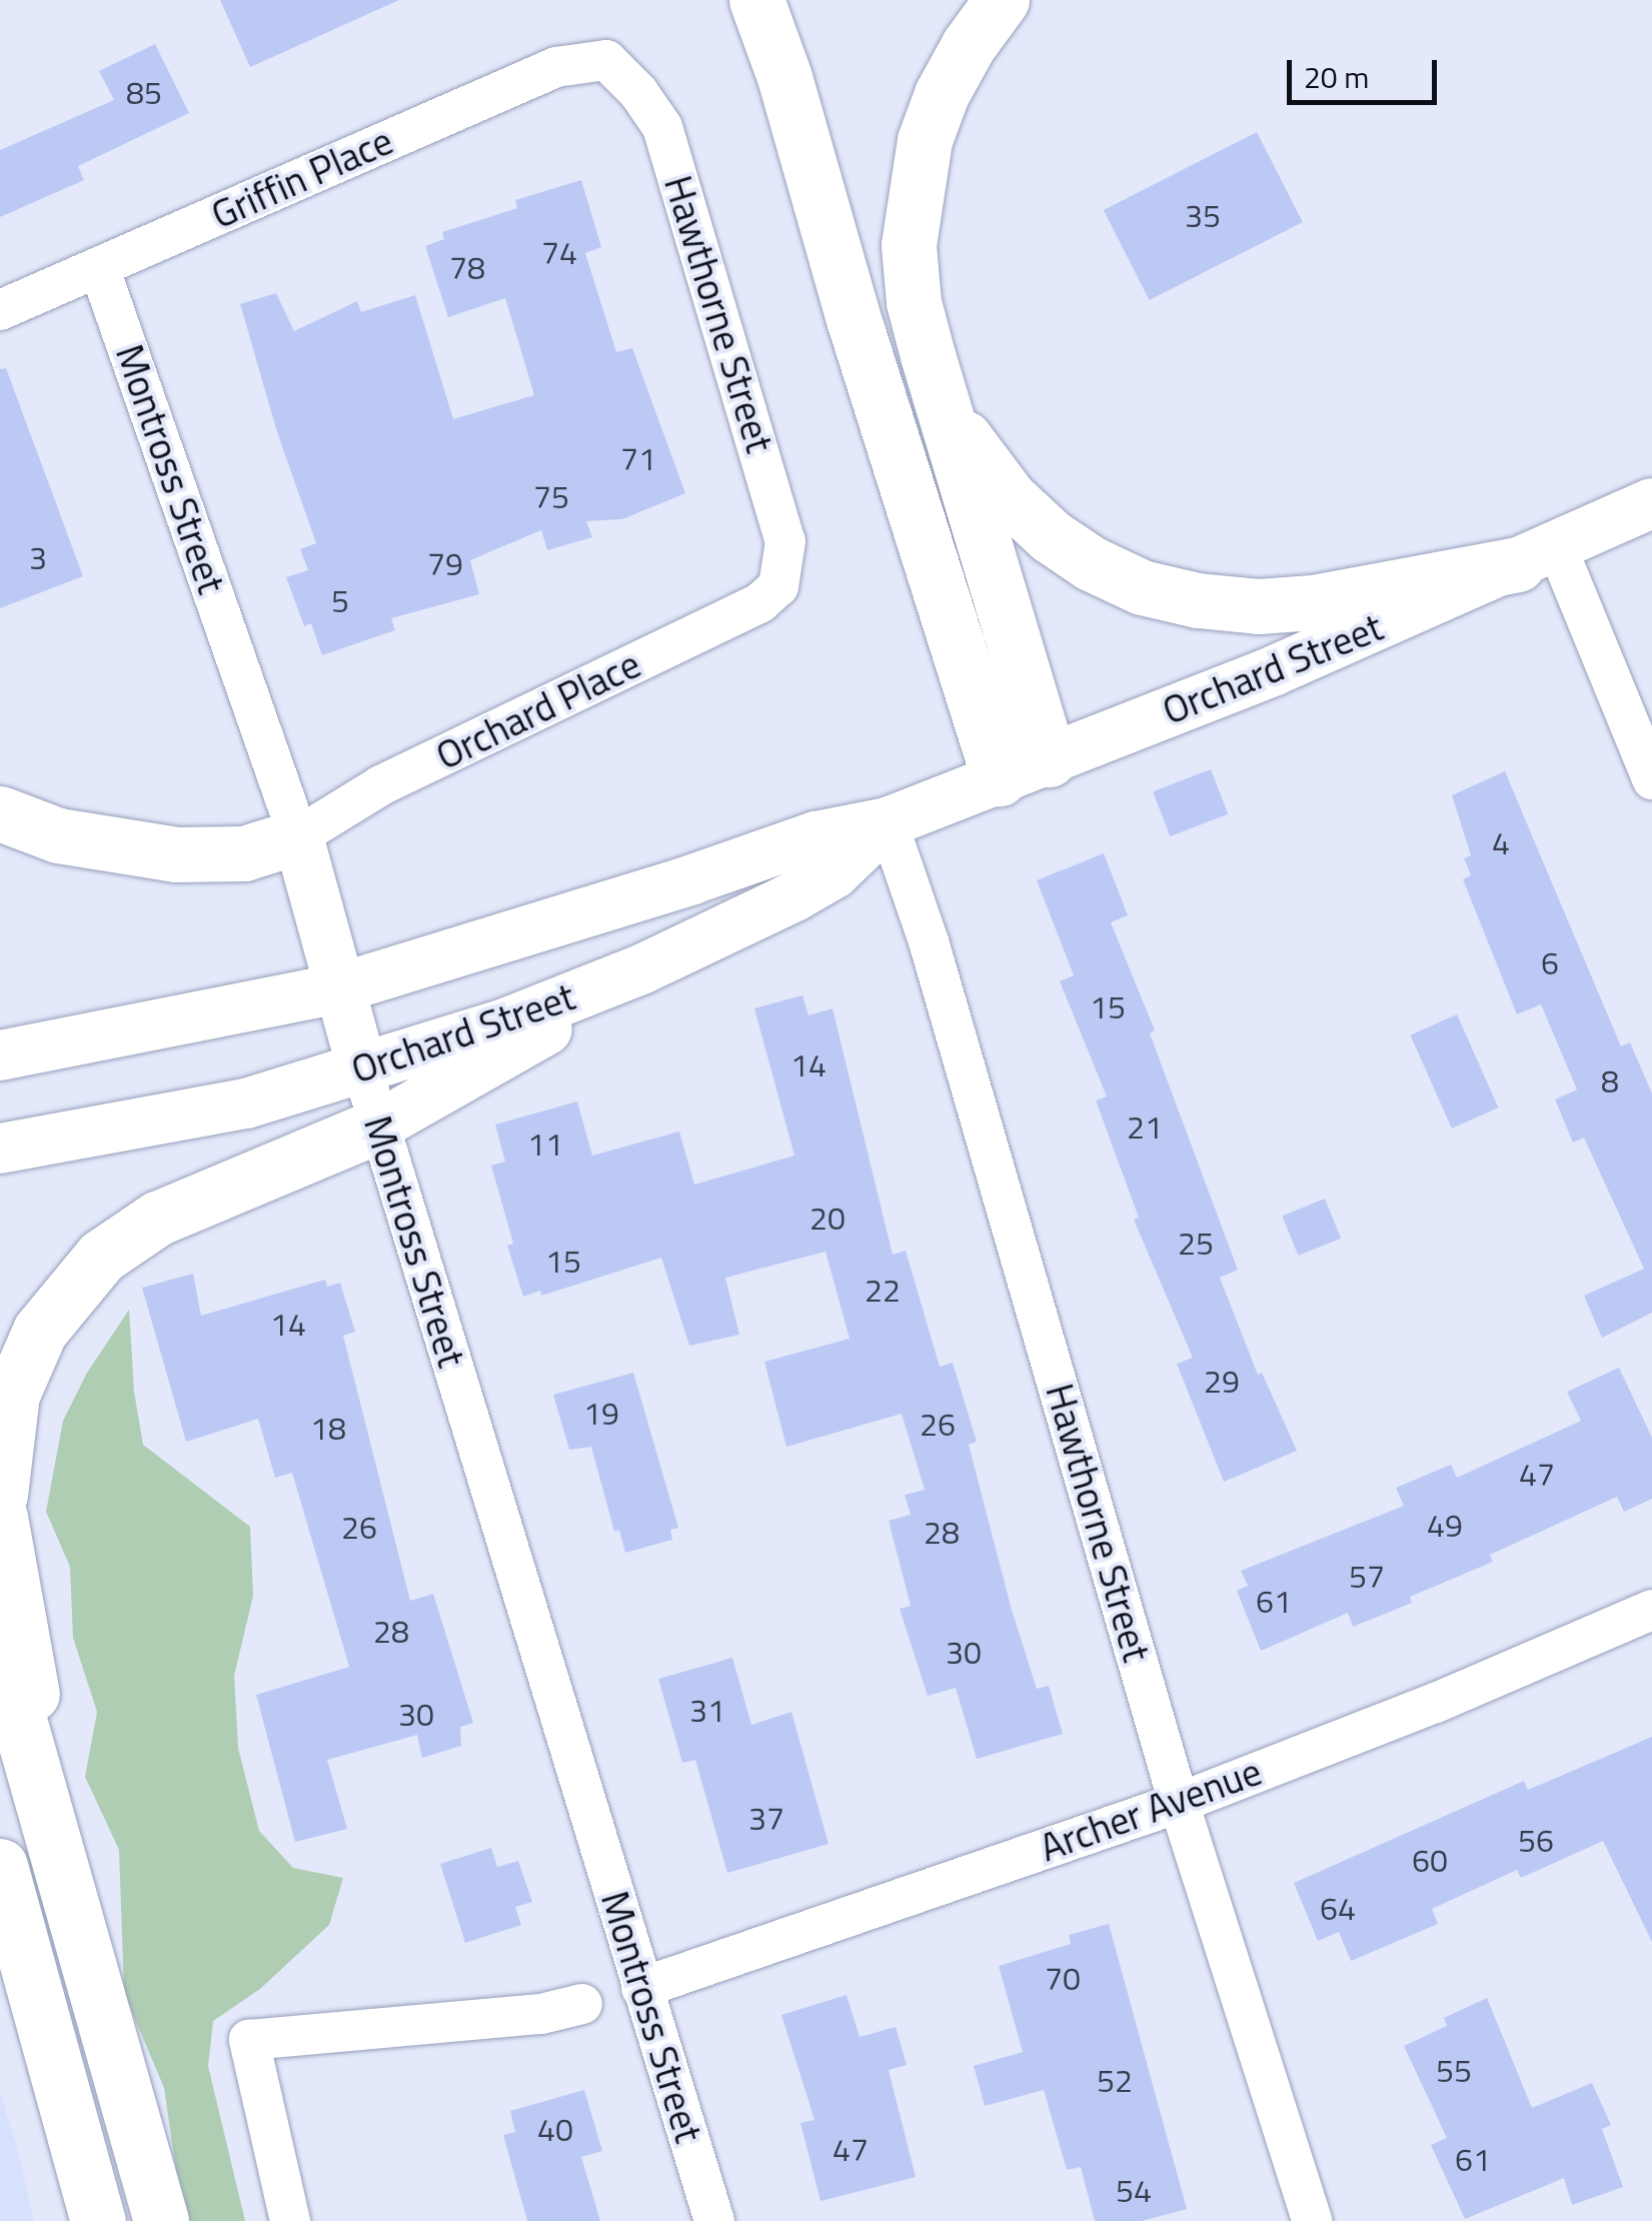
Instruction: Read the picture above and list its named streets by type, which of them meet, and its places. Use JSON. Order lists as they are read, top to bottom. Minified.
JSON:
{"streets":{"street":["Griffin Place","Hawthorne Street","Montross Street","Orchard Street","Orchard Place","Archer Avenue"]},"crossings":[["Griffin Place","Hawthorne Street"],["Griffin Place","Montross Street"],["Hawthorne Street","Orchard Street"],["Hawthorne Street","Orchard Place"],["Hawthorne Street","Archer Avenue"],["Montross Street","Orchard Street"],["Montross Street","Orchard Place"],["Montross Street","Archer Avenue"]],"house_numbers":["85","35","74","78","71","75","3","79","5","4","6","15","14","8","21","11","20","25","15","22","14","29","19","26","18","47","49","26","28","57","61","28","30","31","30","37","56","60","64","70","55","52","40","47","61","54"],"scale_bar":"20 m"}
